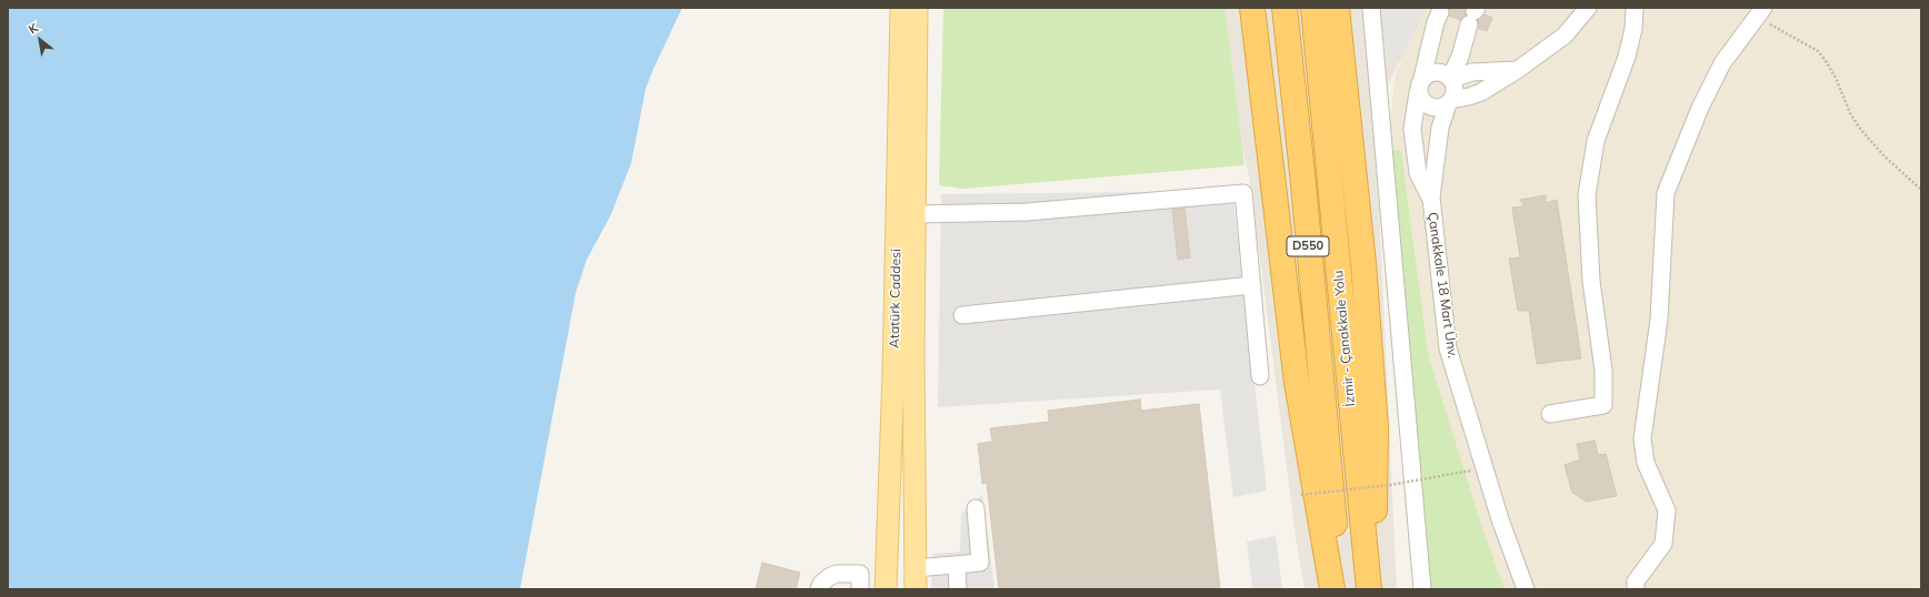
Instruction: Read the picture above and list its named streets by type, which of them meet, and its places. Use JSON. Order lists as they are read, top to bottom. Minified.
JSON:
{"streets":{"highway":["D550","İzmir - Çanakkale Yolu"],"main road":["Atatürk Caddesi"],"street":["Çanakkale 18 Mart Ünv."]},"north":"top left"}
